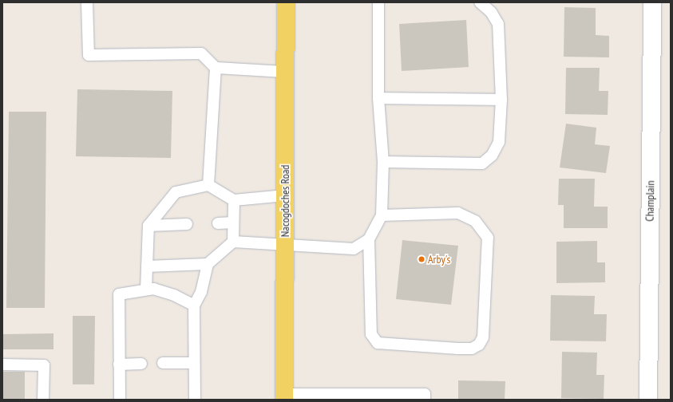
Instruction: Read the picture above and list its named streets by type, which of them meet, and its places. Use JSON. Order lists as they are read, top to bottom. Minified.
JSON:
{"streets":{"main road":["Nacogdoches Road"],"street":["Champlain"]},"places":["Arby's"]}
